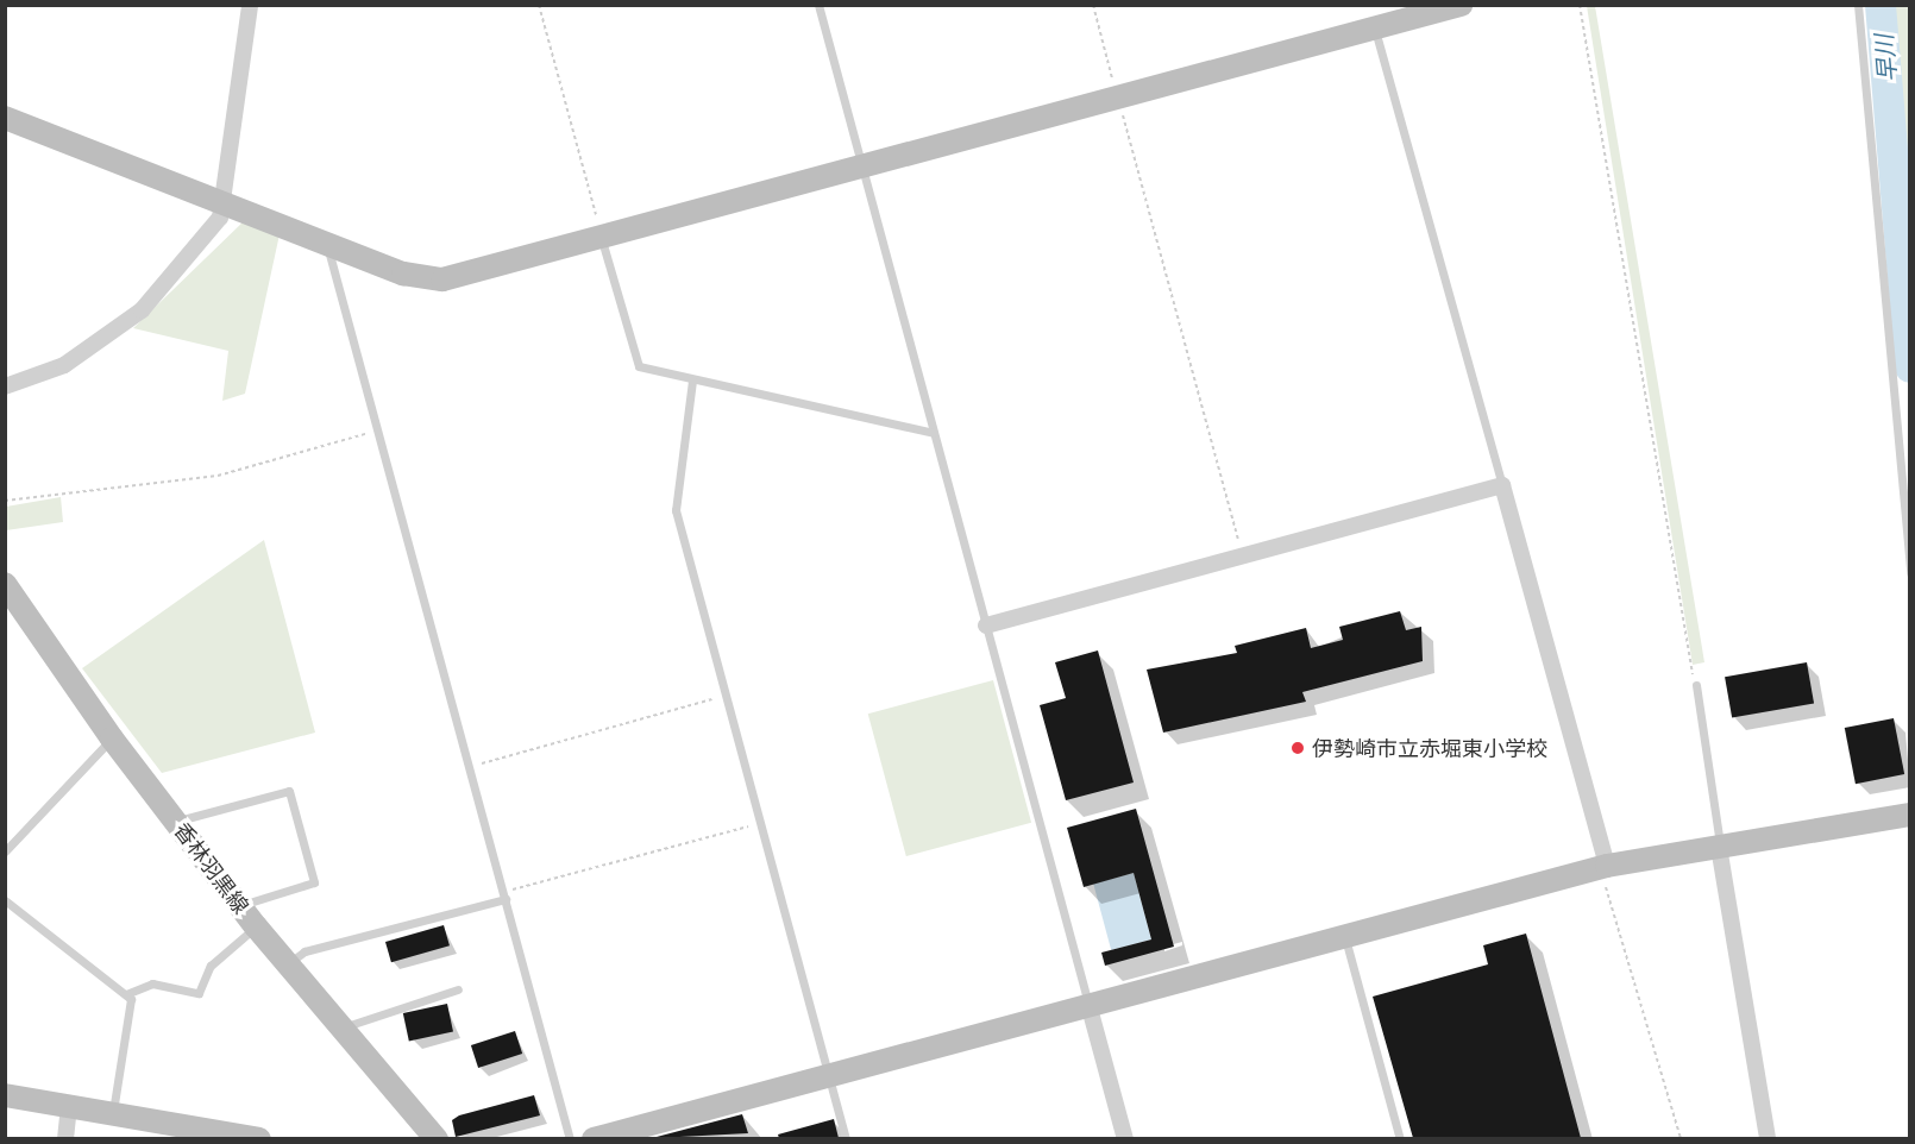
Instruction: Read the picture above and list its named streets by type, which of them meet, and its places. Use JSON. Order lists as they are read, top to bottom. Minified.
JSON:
{"streets":{"street":["香林羽黒線"]},"water":["早川"],"places":["伊勢崎市立赤堀東小学校"]}
